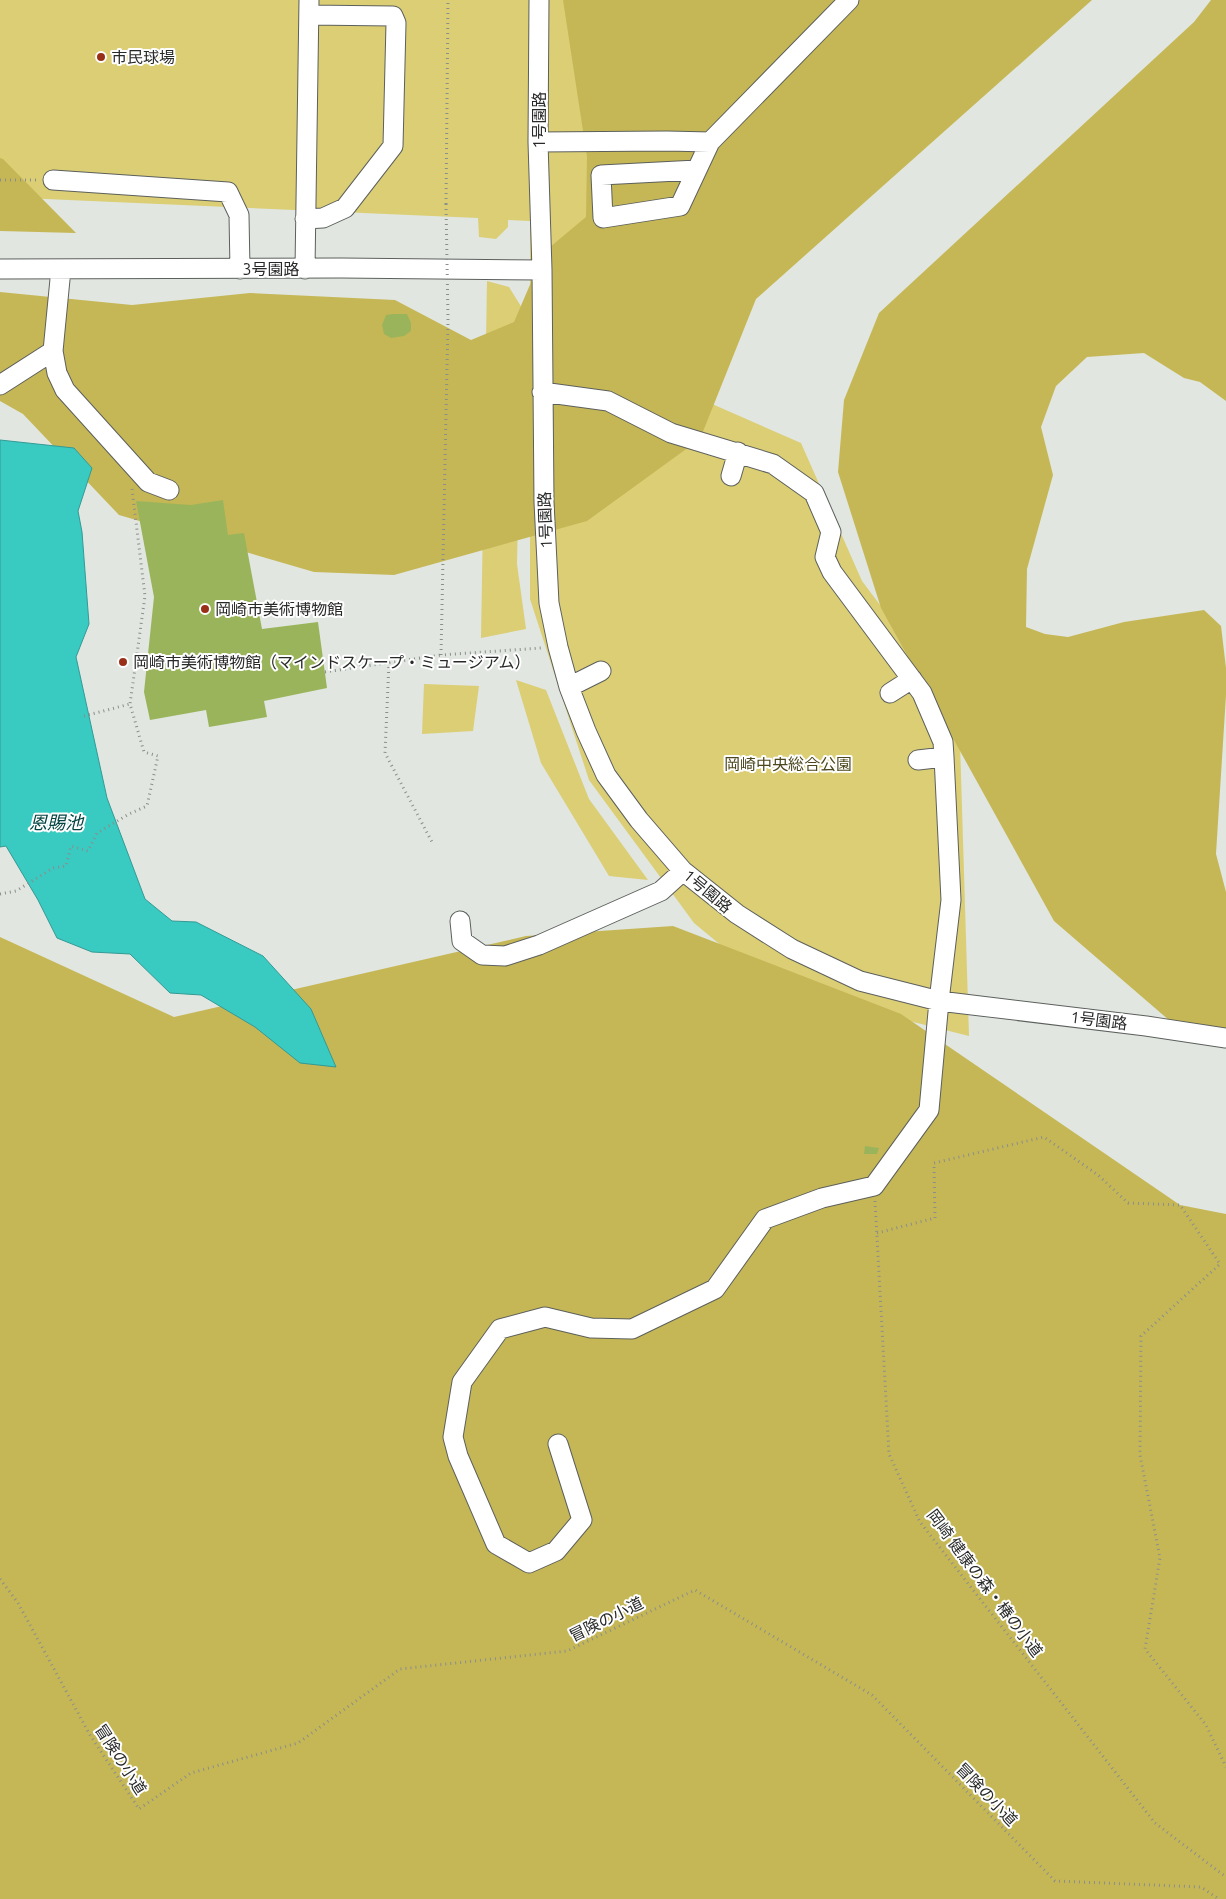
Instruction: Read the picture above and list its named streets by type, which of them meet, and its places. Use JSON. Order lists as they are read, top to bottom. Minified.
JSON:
{"streets":{"street":["1号園路","3号園路"],"path":["岡崎 健康の森・椿の小道","冒険の小道"]},"crossings":[["1号園路","3号園路"]],"water":["恩賜池"],"parks":["岡崎中央総合公園"],"places":["市民球場","岡崎市美術博物館","岡崎市美術博物館（マインドスケープ・ミュージアム）"]}
